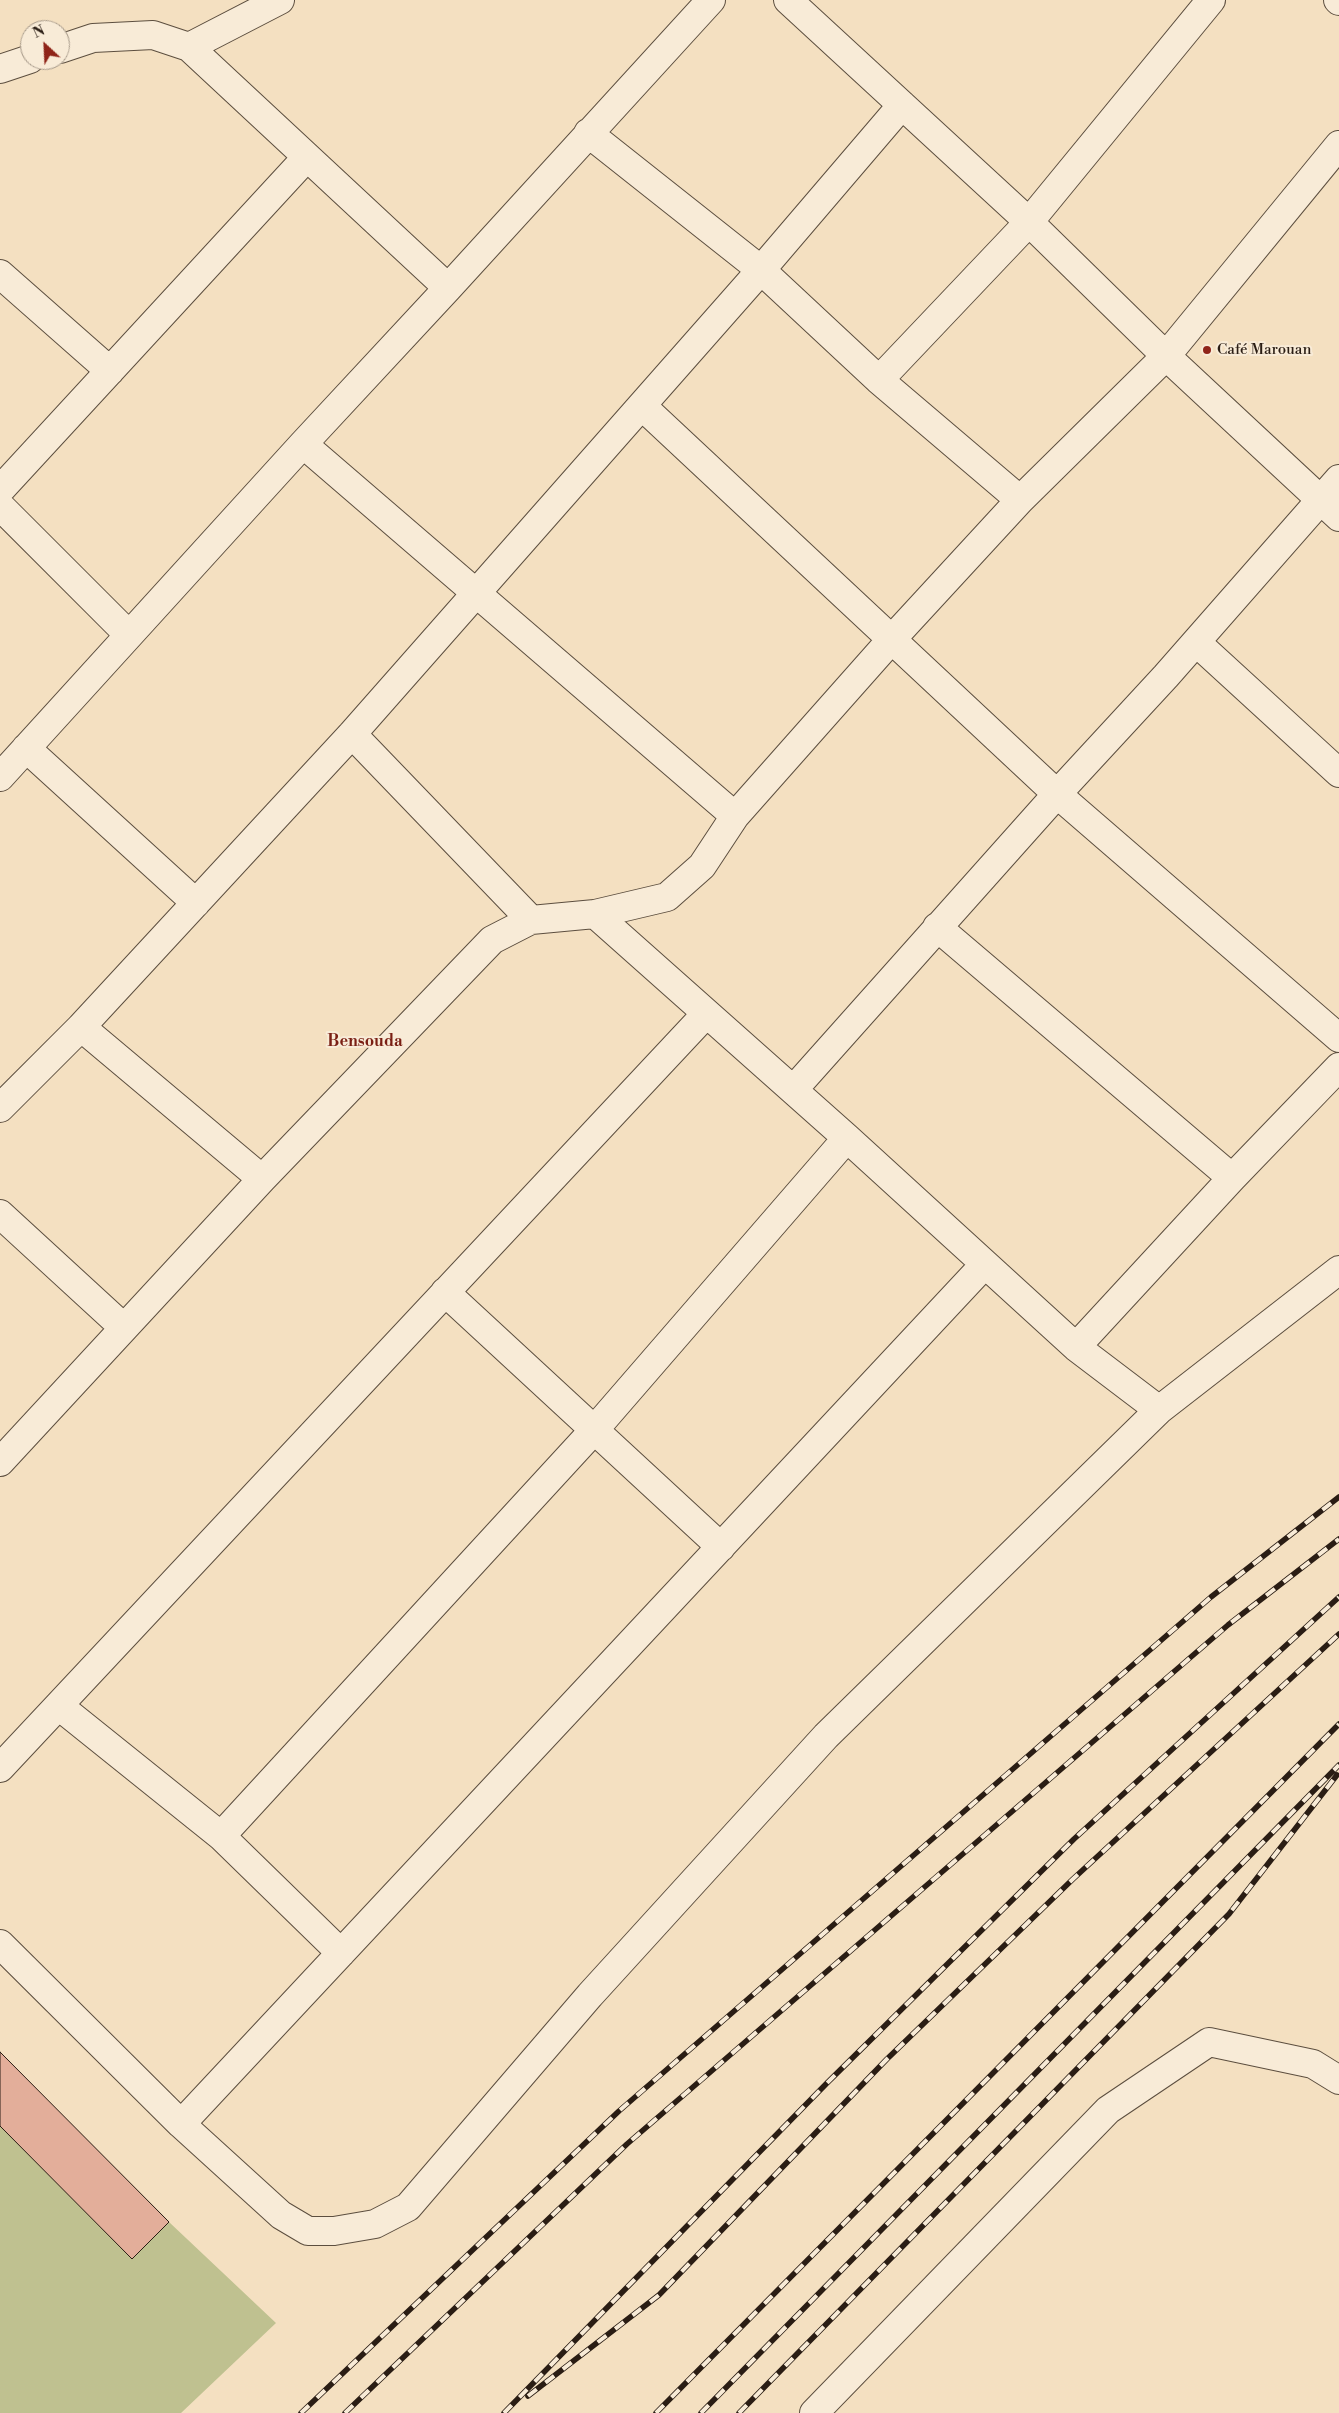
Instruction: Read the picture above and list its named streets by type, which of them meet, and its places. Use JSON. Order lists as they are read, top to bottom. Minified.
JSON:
{"districts":["Bensouda"],"places":["Café Marouan"],"north":"top left"}
